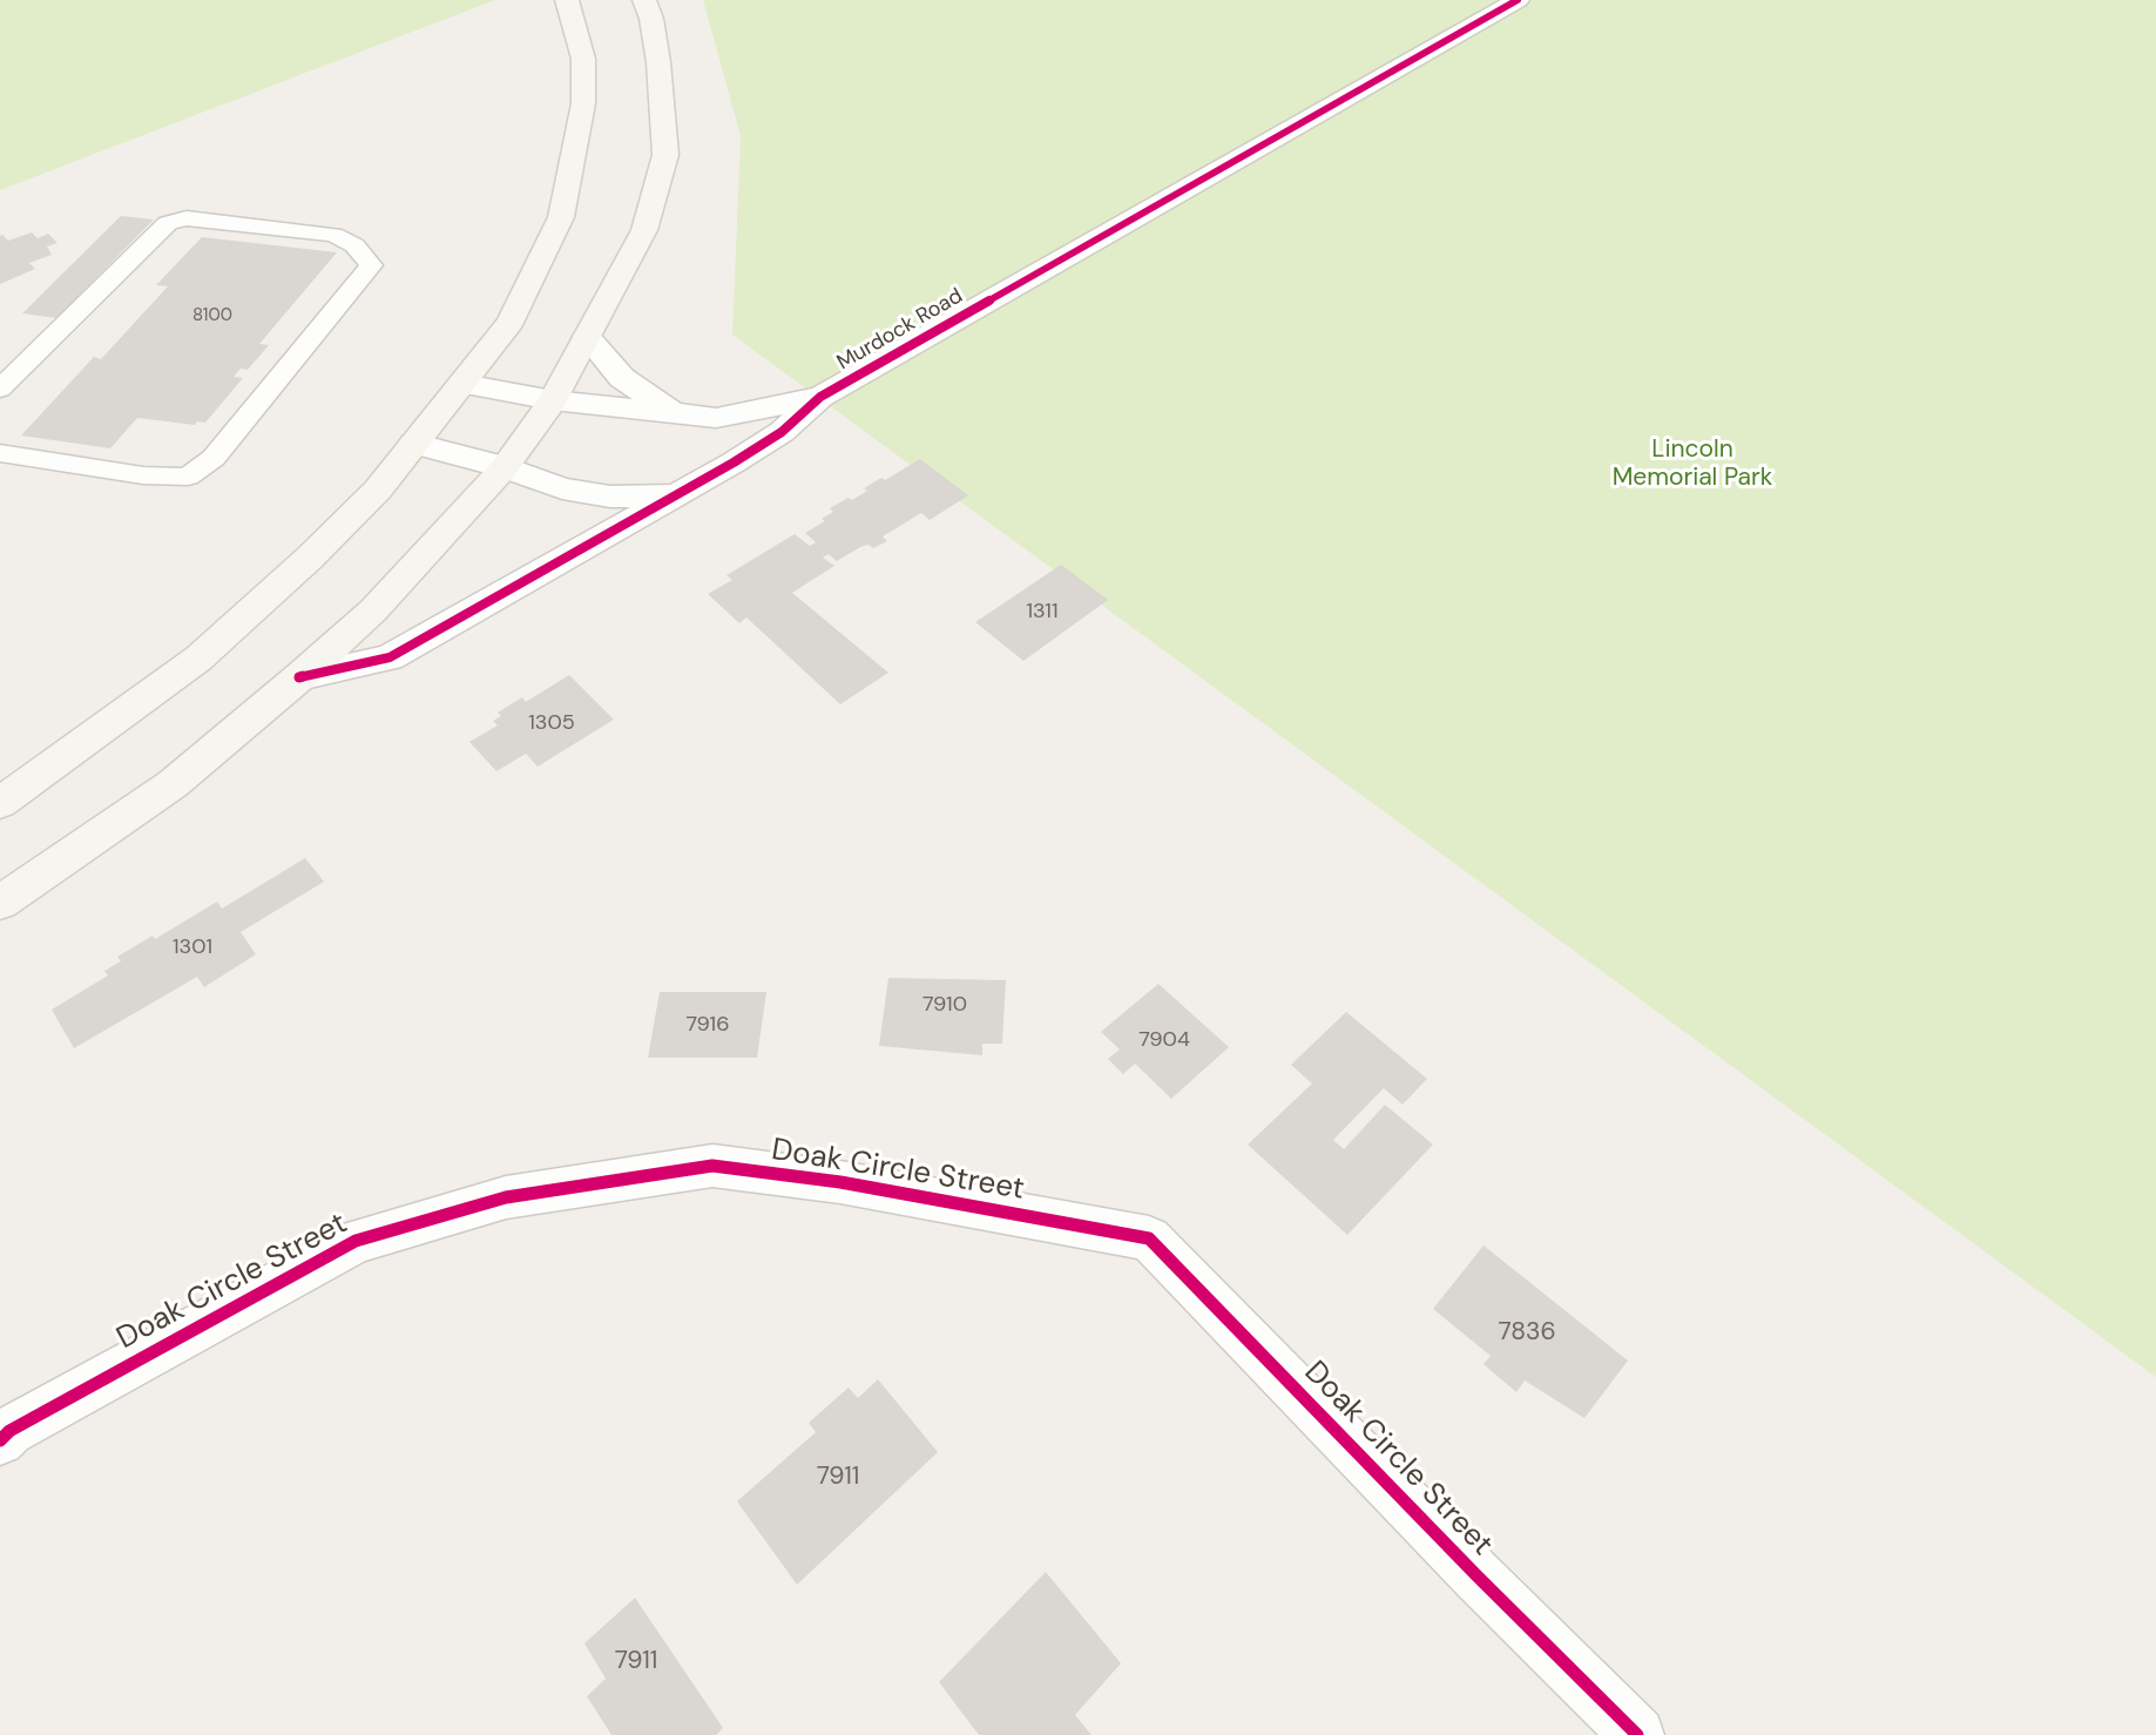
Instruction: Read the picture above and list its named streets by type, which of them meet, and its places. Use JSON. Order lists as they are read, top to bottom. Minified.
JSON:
{"streets":{"street":["Murdock Road","Doak Circle Street"]},"parks":["Lincoln Memorial Park"],"house_numbers":["8100","1311","1305","1301","7910","7916","7904","7836","7911","7911"]}
